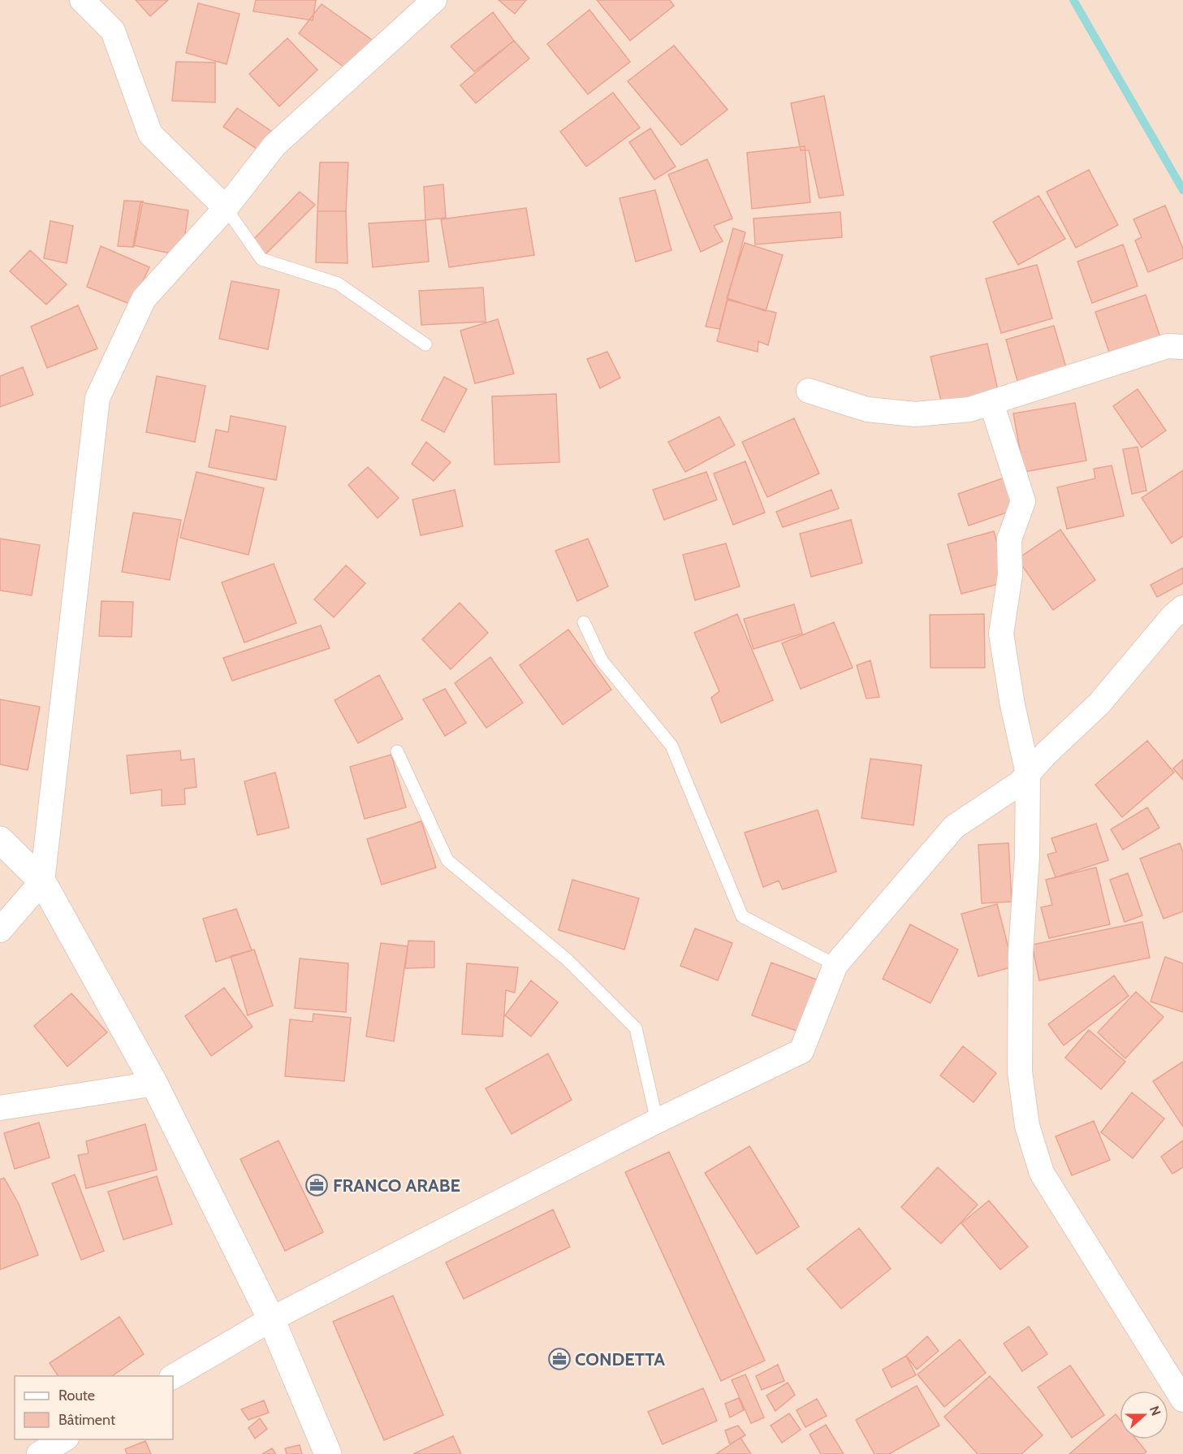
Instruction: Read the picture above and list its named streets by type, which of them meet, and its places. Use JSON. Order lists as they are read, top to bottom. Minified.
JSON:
{"places":{"office":["FRANCO ARABE","CONDETTA"]},"legend":["Route","Bâtiment"],"north":"right"}
